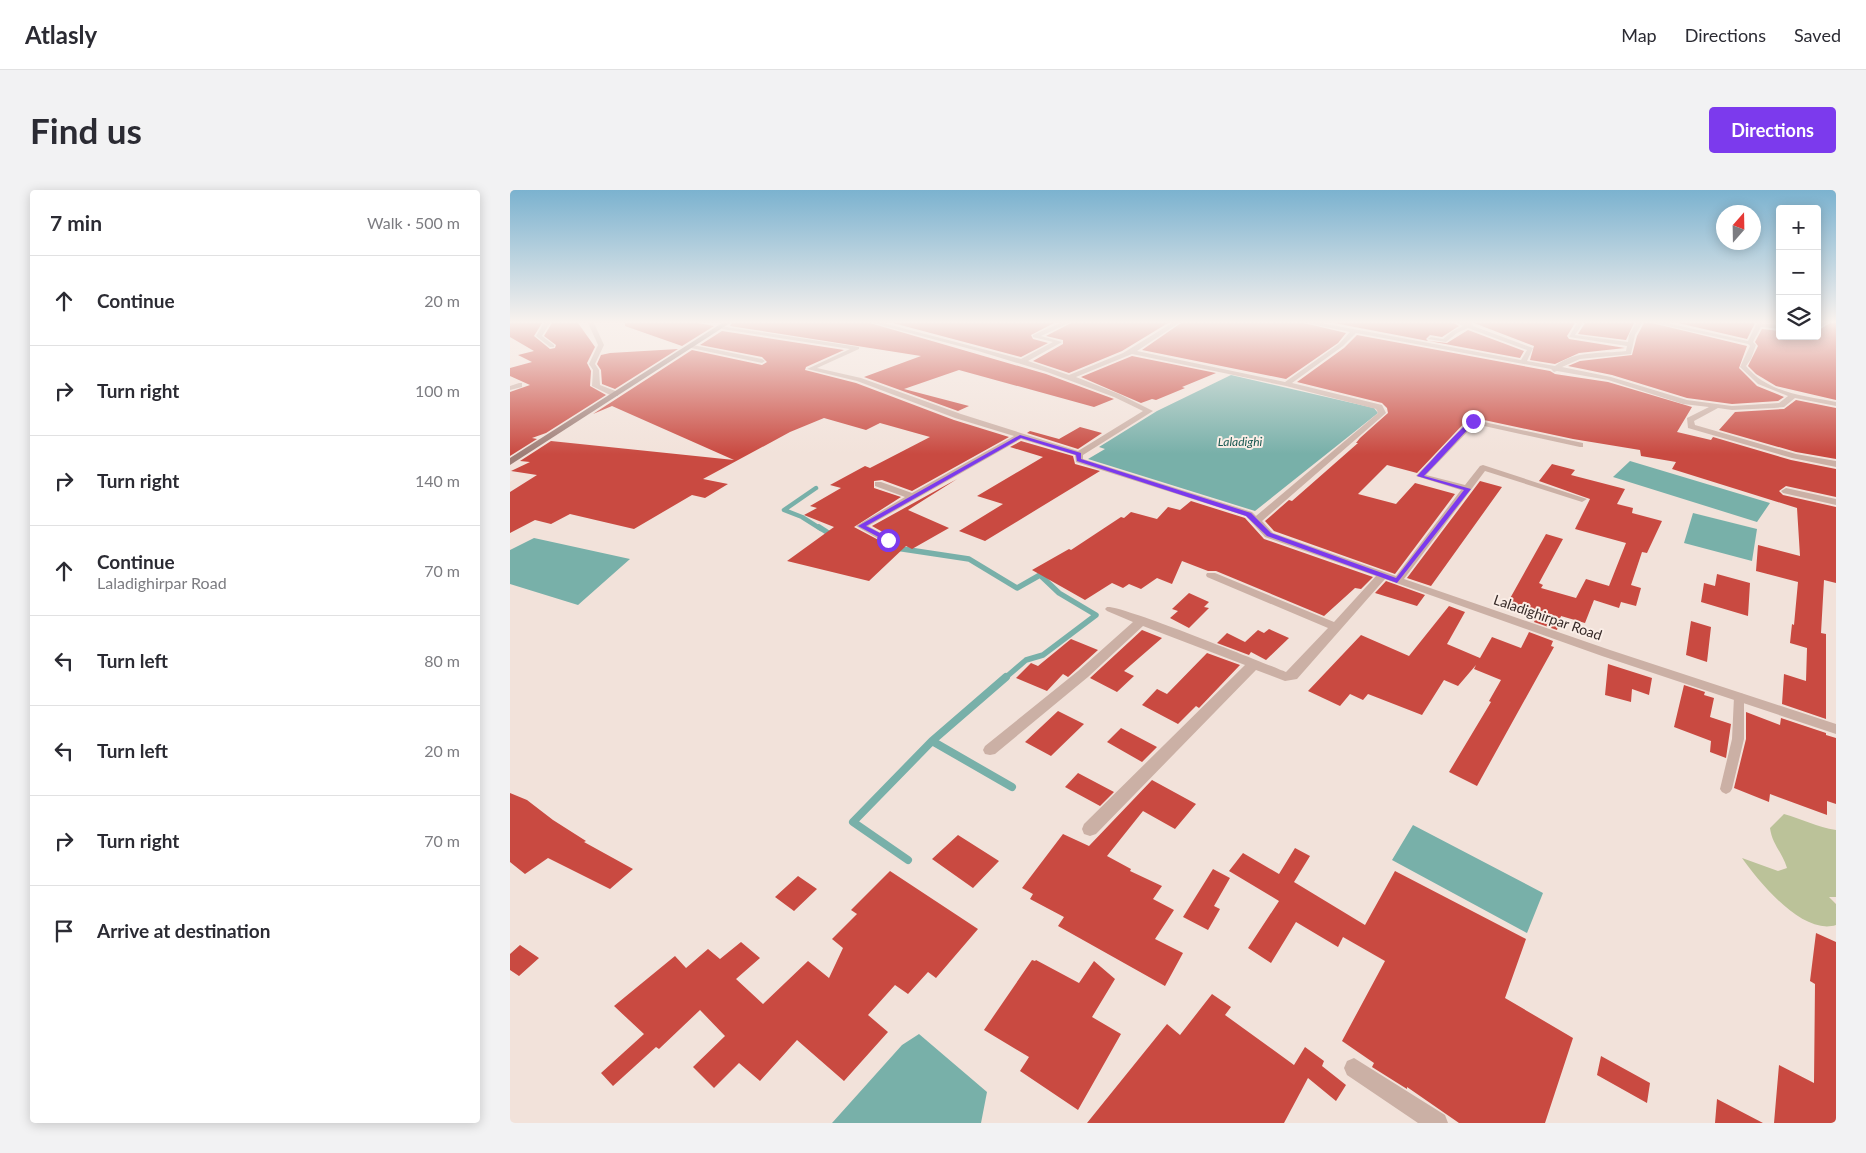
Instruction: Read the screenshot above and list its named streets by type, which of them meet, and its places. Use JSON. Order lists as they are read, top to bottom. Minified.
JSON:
{"streets":{"street":["Laladighirpar Road"]},"water":["Laladighi"],"north":"top","page":{"header":"Atlasly","nav":["Map","Directions","Saved"],"buttons":"Directions","title":"Find us","heading":["7 min","Walk · 500 m"],"map_buttons":["+","−"],"list":[["Continue","20 m"],["Turn right","100 m"],["Turn right","140 m"],["Continue","Laladighirpar Road","70 m"],["Turn left","80 m"],["Turn left","20 m"],["Turn right","70 m"],"Arrive at destination"]}}
